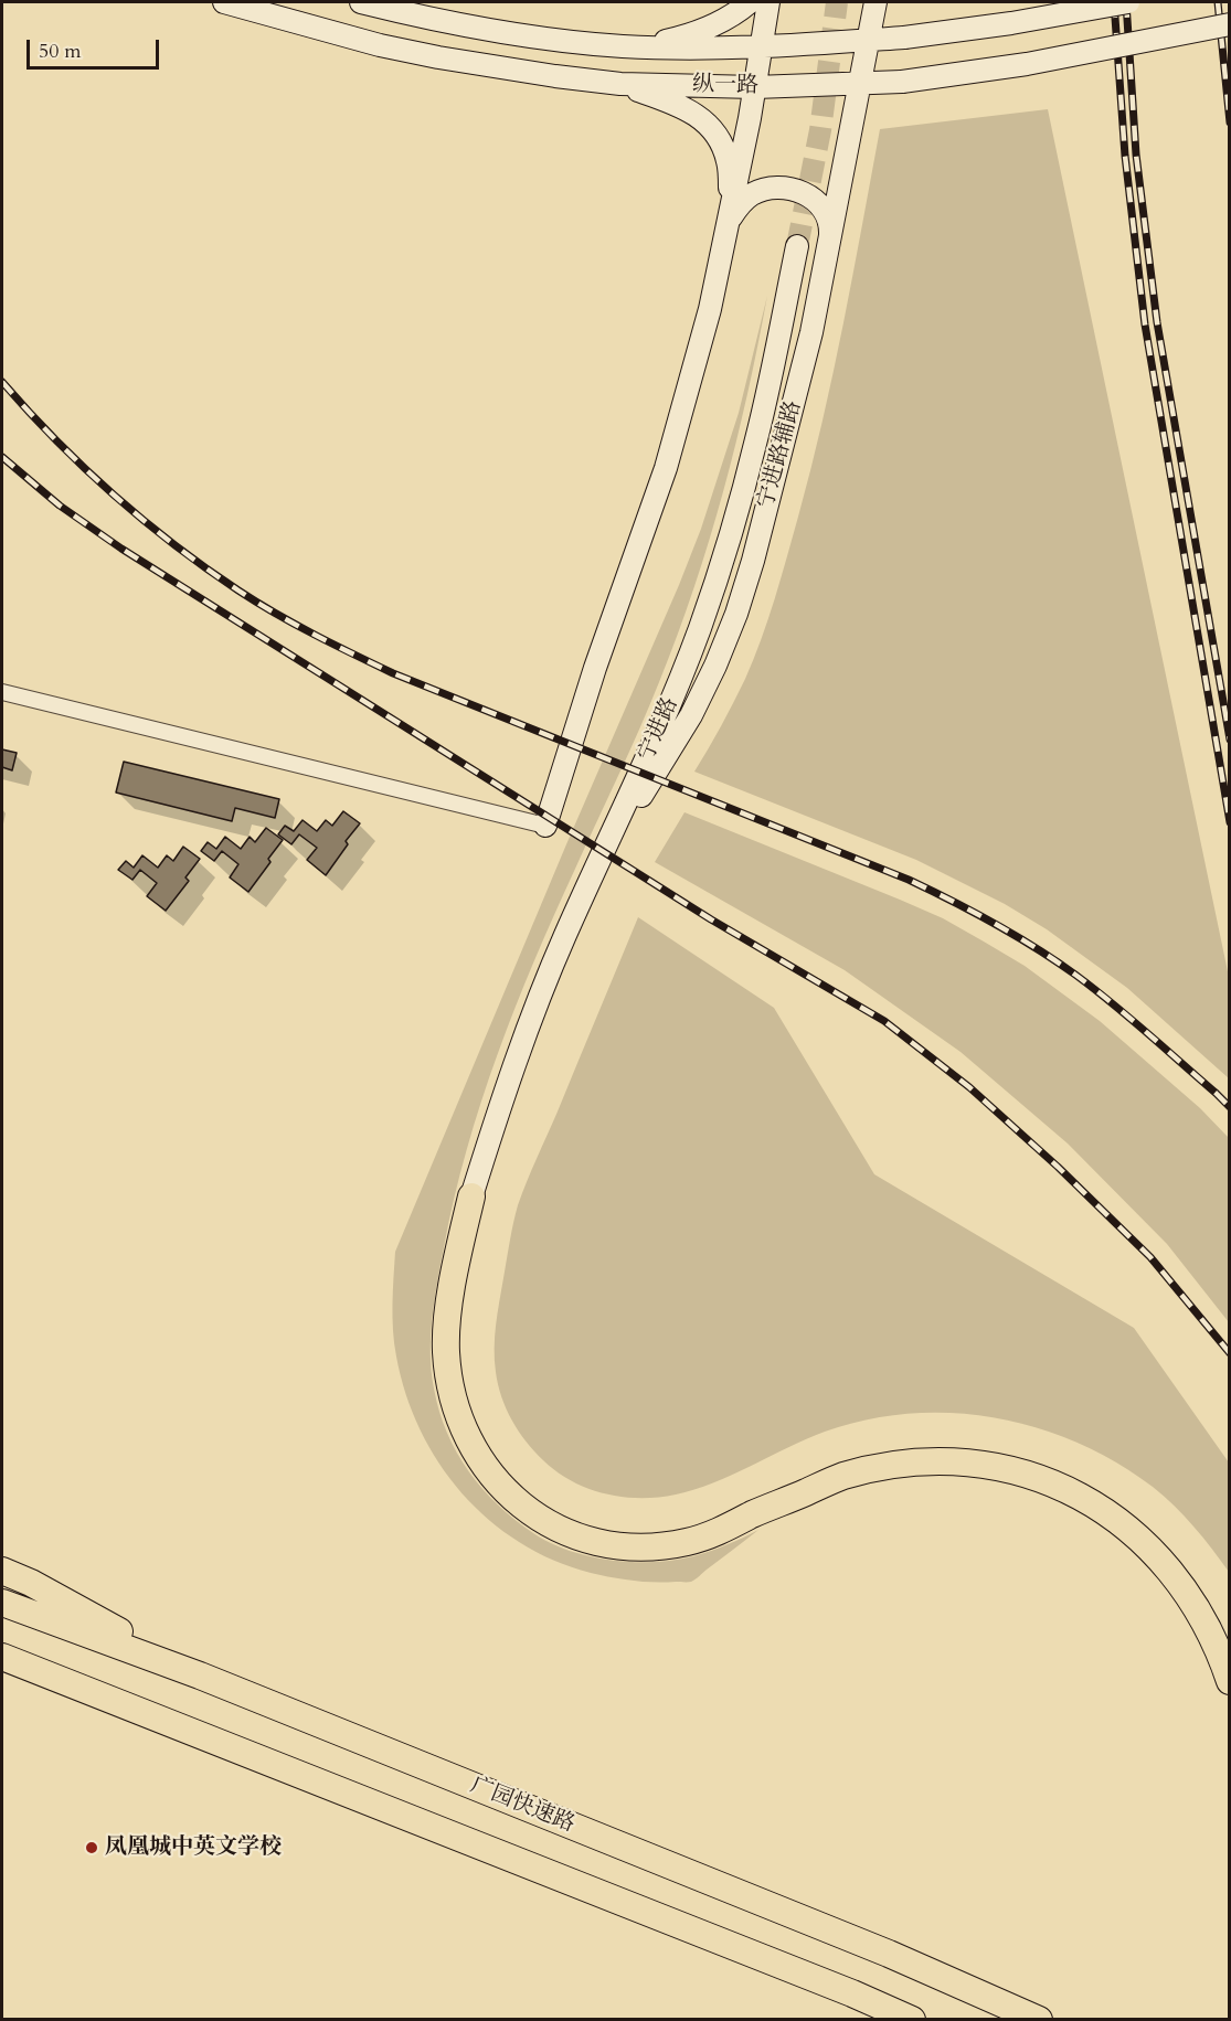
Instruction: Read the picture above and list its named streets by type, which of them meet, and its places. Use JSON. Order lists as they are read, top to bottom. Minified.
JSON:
{"streets":{"highway":["广园快速路"],"street":["纵一路","宁进路辅路","宁进路"]},"crossings":[["纵一路","宁进路辅路"],["宁进路辅路","宁进路"]],"places":["凤凰城中英文学校"],"scale_bar":"50 m"}
